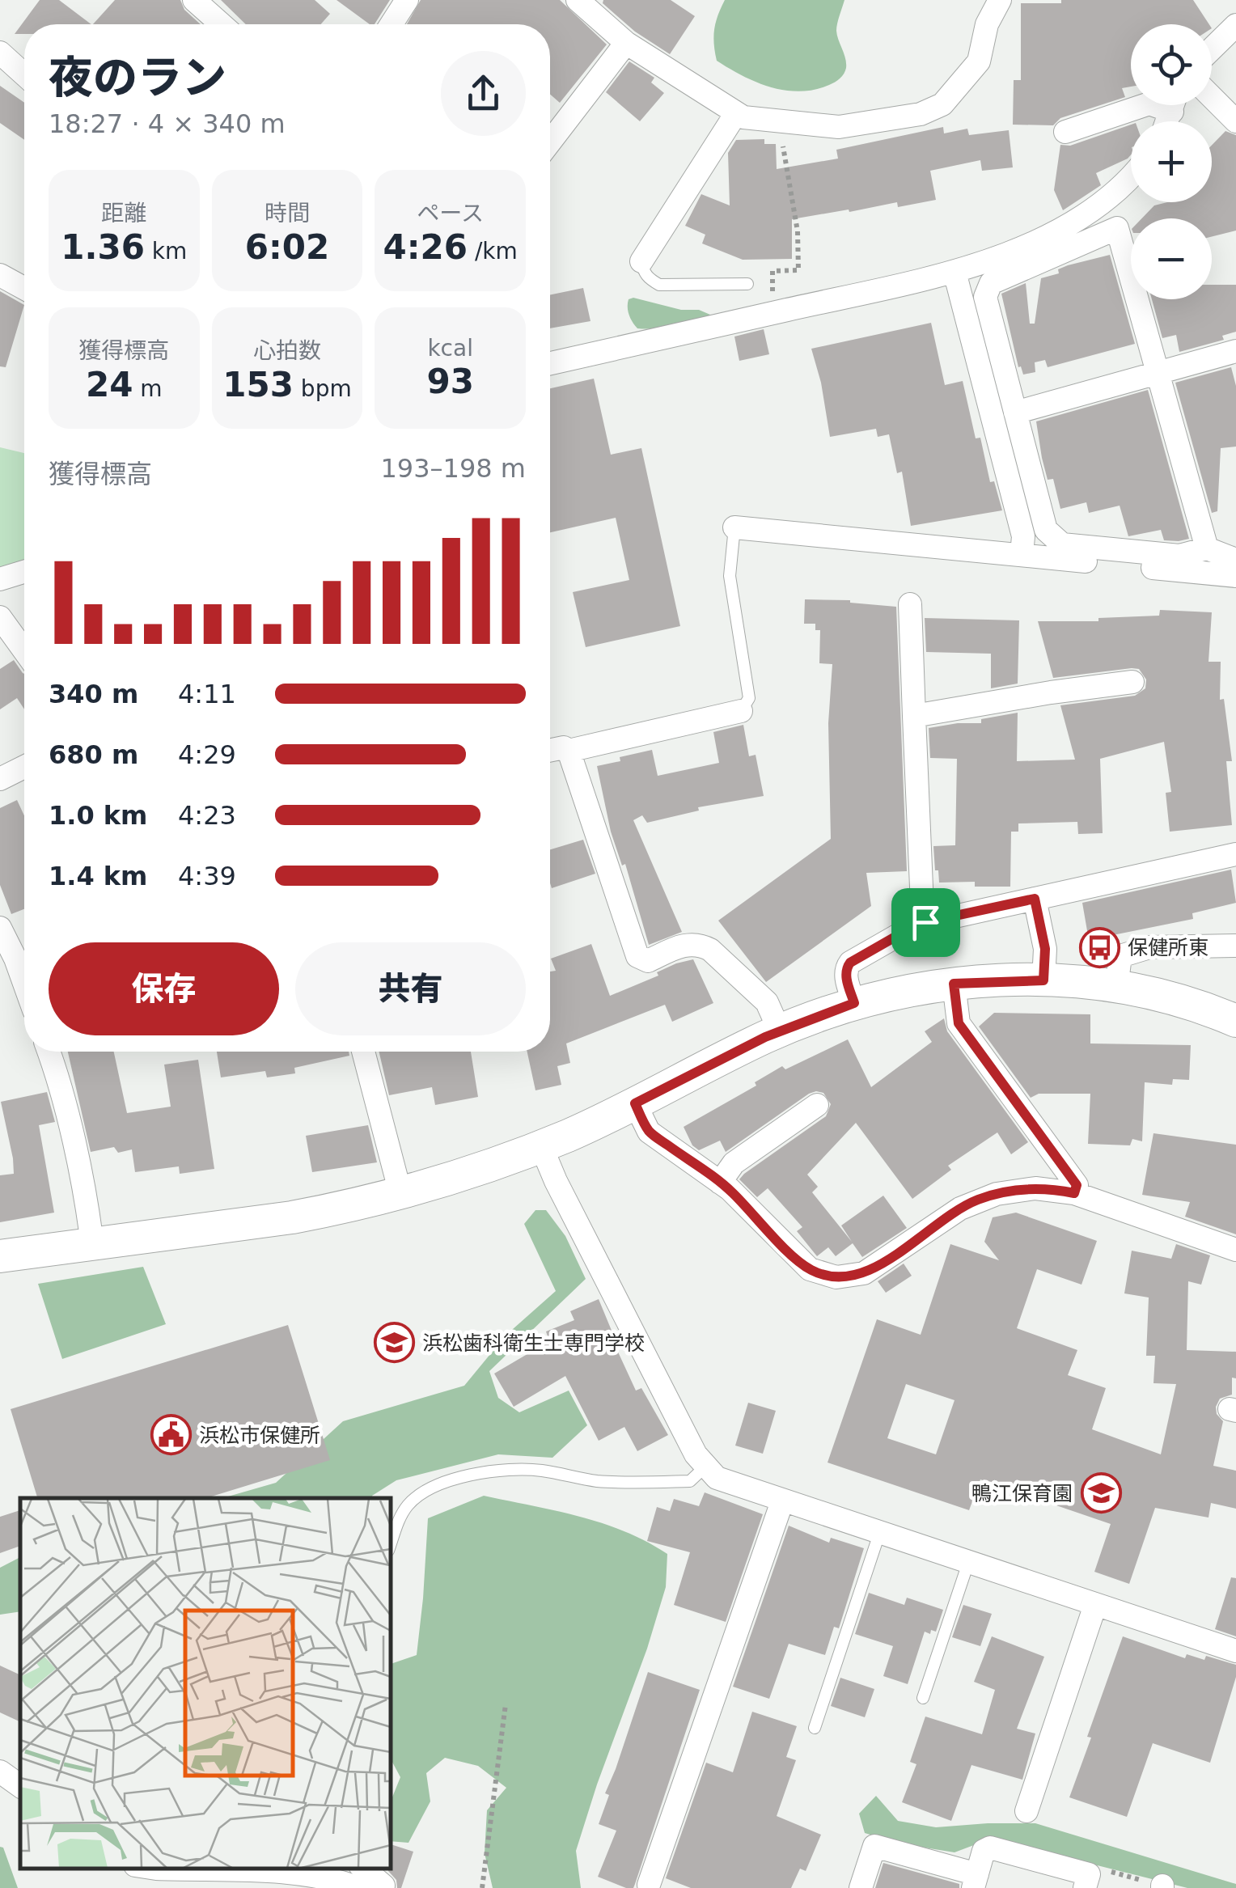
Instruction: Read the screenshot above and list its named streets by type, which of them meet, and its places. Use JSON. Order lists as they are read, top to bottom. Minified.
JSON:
{"places":{"bus stop":["保健所東"],"school or university":["浜松歯科衛生士専門学校","鴨江保育園"],"public building":["浜松市保健所"]},"page":{"map_buttons":["+","−"],"heading":["夜のラン","18:27 · 4 × 340 m"],"stats":[["距離","1.36 km"],["時間","6:02"],["ペース","4:26 /km"],["獲得標高","24 m"],["心拍数","153 bpm"],["kcal","93"]],"chart":["獲得標高","193–198 m"],"list":[{"name":"340 m","note":"4:11"},{"name":"680 m","note":"4:29"},{"name":"1.0 km","note":"4:23"},{"name":"1.4 km","note":"4:39"}],"buttons":["保存","共有"]}}
